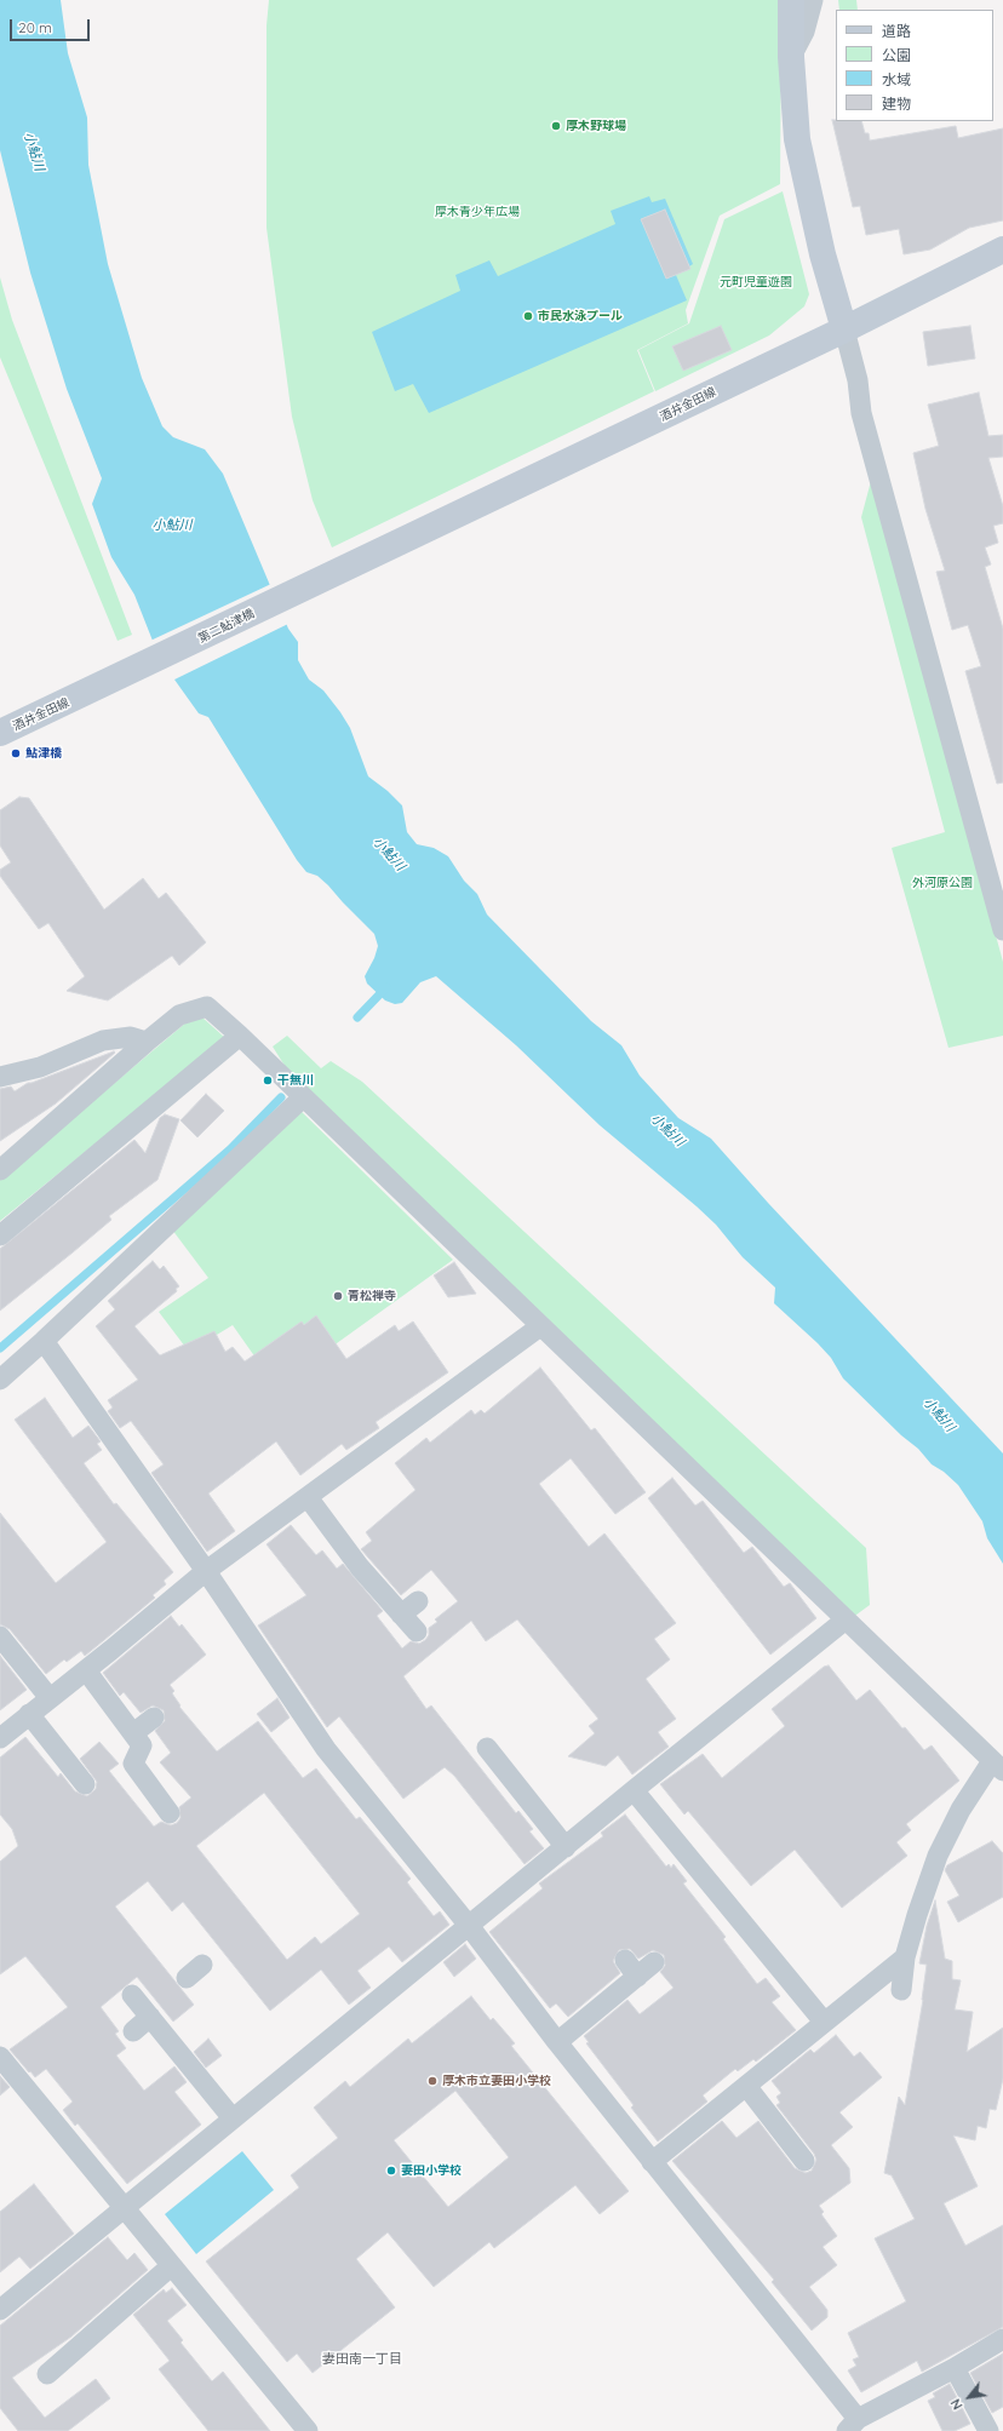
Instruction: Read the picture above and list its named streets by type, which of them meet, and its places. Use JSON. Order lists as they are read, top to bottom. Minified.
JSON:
{"streets":{"main road":["酒井金田線","第二鮎津橋"]},"crossings":[["酒井金田線","第二鮎津橋"]],"districts":["妻田南一丁目"],"water":["小鮎川"],"parks":["厚木青少年広場","元町児童遊園","外河原公園"],"places":["厚木野球場","市民水泳プール","鮎津橋","干無川","青松禅寺","厚木市立妻田小学校","妻田小学校"],"legend":["道路","公園","水域","建物"],"scale_bar":"20 m","north":"bottom left"}
